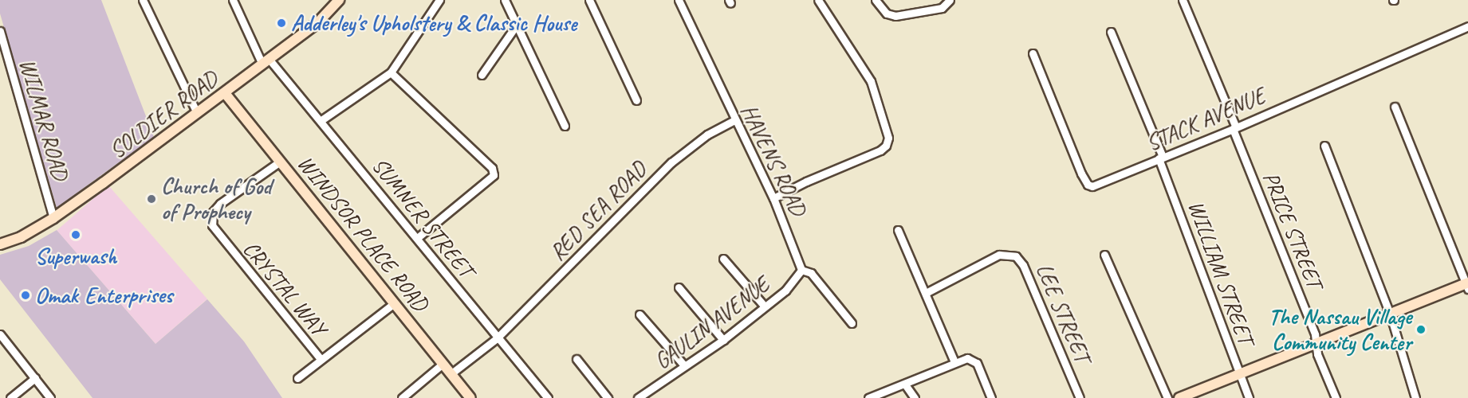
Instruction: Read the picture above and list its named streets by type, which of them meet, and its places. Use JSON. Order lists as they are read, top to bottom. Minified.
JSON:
{"streets":{"street":["SOLDIER ROAD","WILMAR ROAD","STACK AVENUE","HAVENS ROAD","RED SEA ROAD","SUMNER STREET","PRICE STREET","WINDSOR PLACE ROAD","WILLIAM STREET","CRYSTAL WAY","LEE STREET","GAULIN AVENUE"]},"crossings":[["SOLDIER ROAD","WILMAR ROAD"],["SOLDIER ROAD","SUMNER STREET"],["SOLDIER ROAD","WINDSOR PLACE ROAD"],["STACK AVENUE","PRICE STREET"],["STACK AVENUE","WILLIAM STREET"],["HAVENS ROAD","RED SEA ROAD"],["HAVENS ROAD","GAULIN AVENUE"],["RED SEA ROAD","SUMNER STREET"],["RED SEA ROAD","WINDSOR PLACE ROAD"],["WINDSOR PLACE ROAD","CRYSTAL WAY"]],"places":["Adderley's Upholstery & Classic House","Church of God of Prophecy","Superwash","Omak Enterprises","The Nassau Village Community Center"]}
